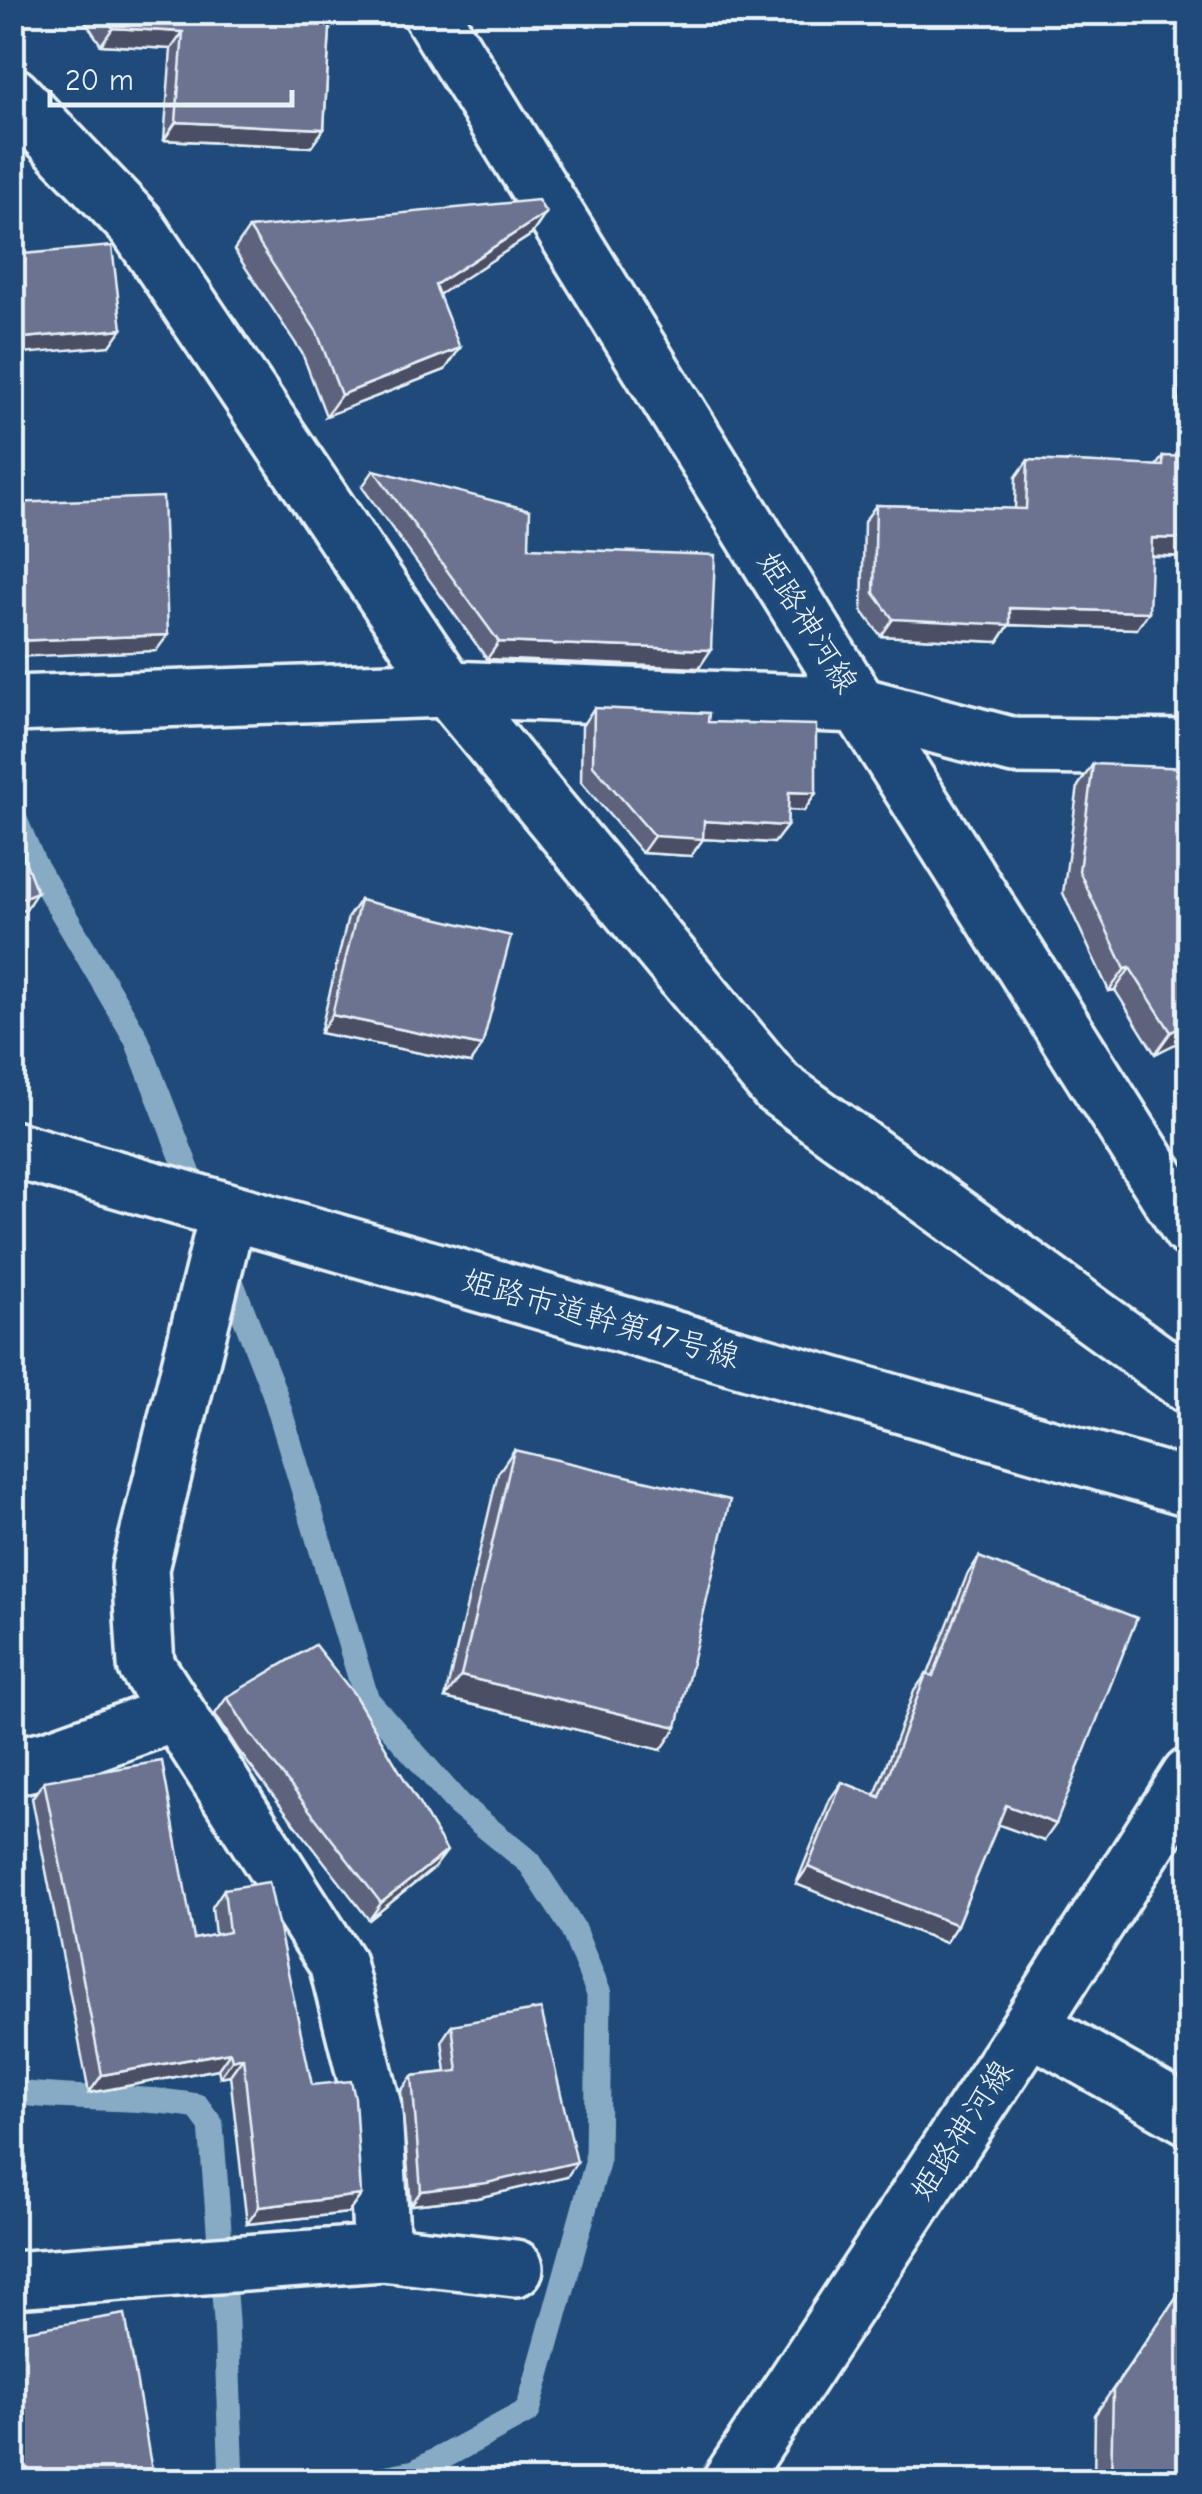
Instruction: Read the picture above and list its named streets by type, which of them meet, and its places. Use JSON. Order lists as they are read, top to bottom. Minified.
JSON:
{"streets":{"street":["姫路神河線","姫路市道幹第47号線"]},"scale_bar":"20 m"}
